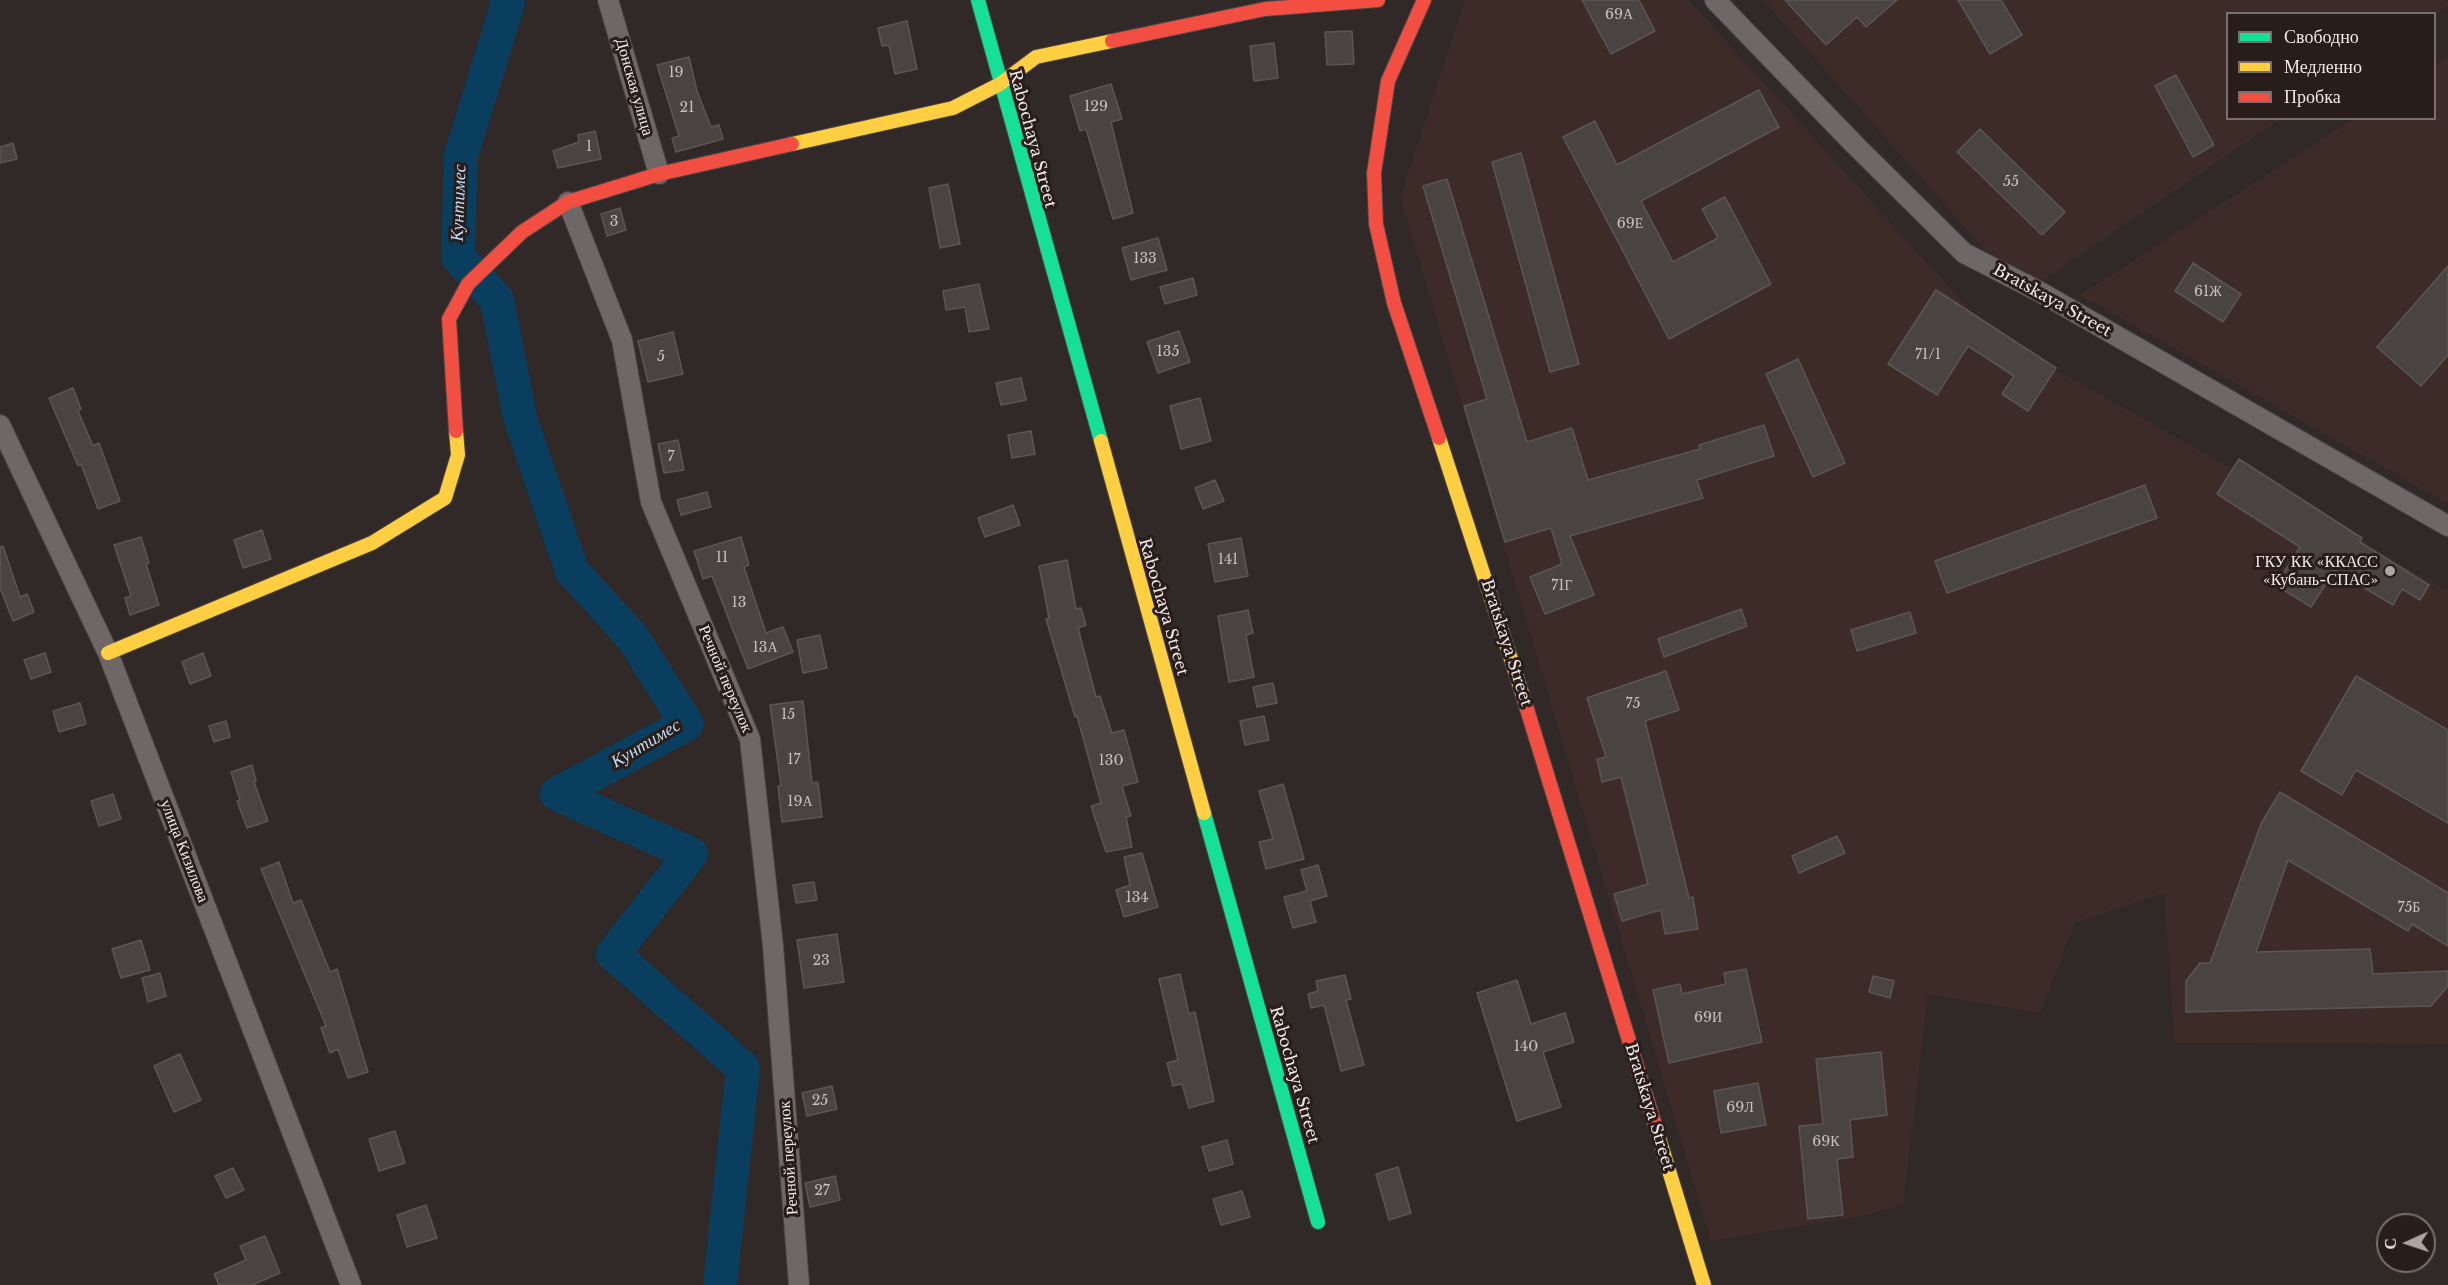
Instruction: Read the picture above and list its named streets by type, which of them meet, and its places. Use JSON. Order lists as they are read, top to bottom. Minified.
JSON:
{"streets":{"street":["Донская улица","Rabochaya Street","Bratskaya Street","Речной переулок","улица Кизилова"]},"water":["Кунтимес"],"places":["ГКУ КК «ККАСС «Кубань-СПАС»"],"house_numbers":["69А","19","129","21","1","55","3","69Е","133","61Ж","135","71/1","5","7","11","141","71Г","13","13А","75","15","17","130","19А","134","75Б","23","69И","140","25","69Л","69К","27"],"legend":["Свободно","Медленно","Пробка"],"north":"left"}
